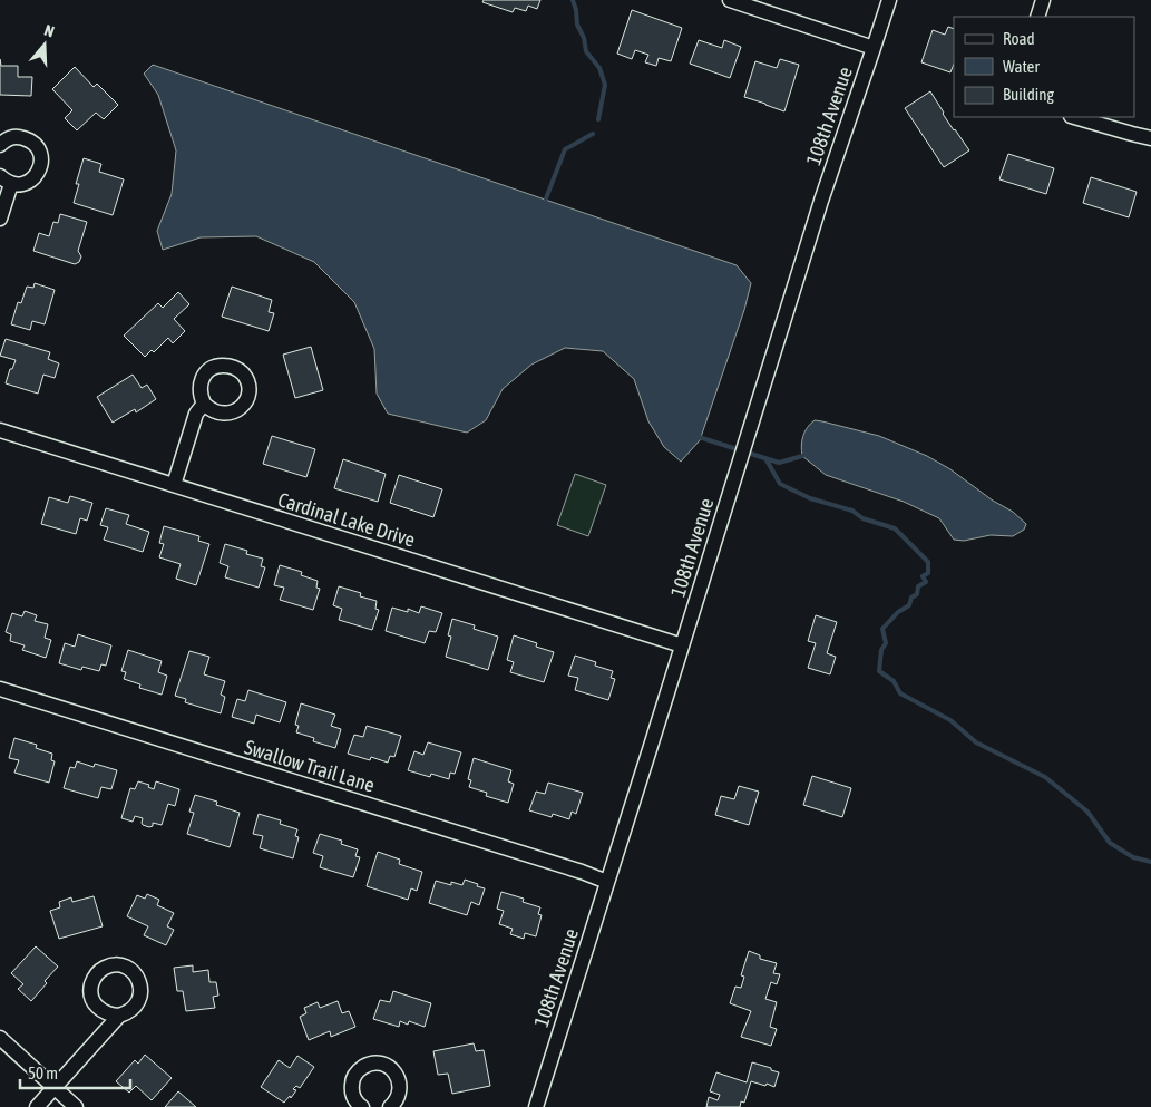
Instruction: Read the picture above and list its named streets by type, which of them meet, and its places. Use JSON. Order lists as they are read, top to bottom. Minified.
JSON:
{"streets":{"street":["108th Avenue","Cardinal Lake Drive","Swallow Trail Lane"]},"crossings":[["108th Avenue","Cardinal Lake Drive"],["108th Avenue","Swallow Trail Lane"]],"legend":["Road","Water","Building"],"scale_bar":"50 m","north":"top"}
